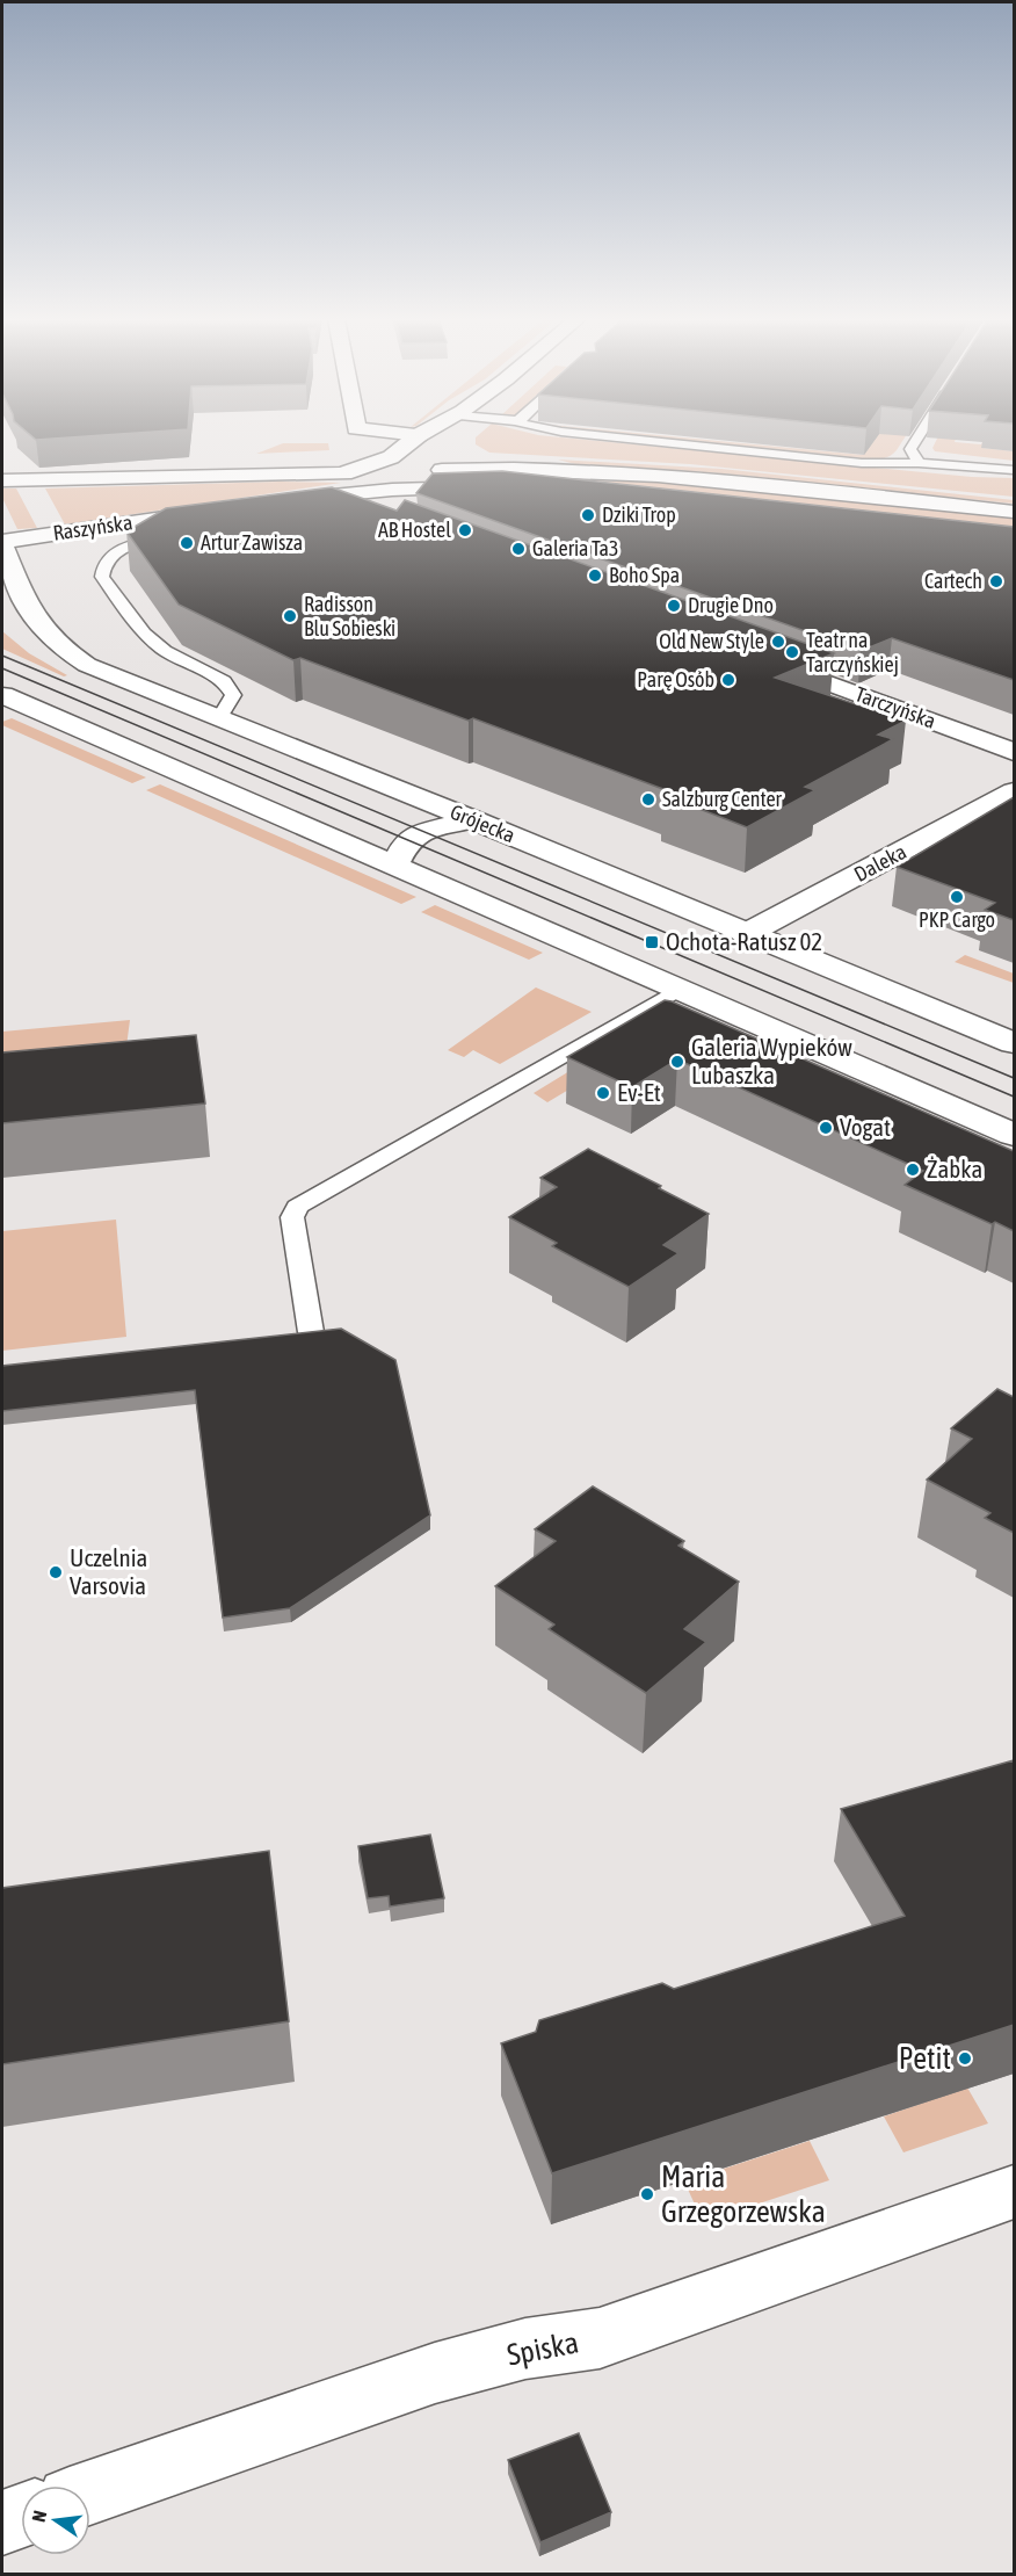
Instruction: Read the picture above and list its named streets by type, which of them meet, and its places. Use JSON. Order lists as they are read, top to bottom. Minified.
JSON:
{"streets":{"main road":["Raszyńska","Tarczyńska","Grójecka","Daleka","Spiska"]},"crossings":[["Grójecka","Daleka"]],"places":{"other":["Dziki Trop","AB Hostel","Artur Zawisza","Galeria Ta3","Boho Spa","Cartech","Drugie Dno","Radisson Blu Sobieski","Old New Style","Teatr na Tarczyńskiej","Parę Osób","Salzburg Center","PKP Cargo","Galeria Wypieków Lubaszka","Ev-Et","Vogat","Żabka","Uczelnia Varsovia","Petit","Maria Grzegorzewska"],"transit":["Ochota-Ratusz 02"]},"north":"left"}
